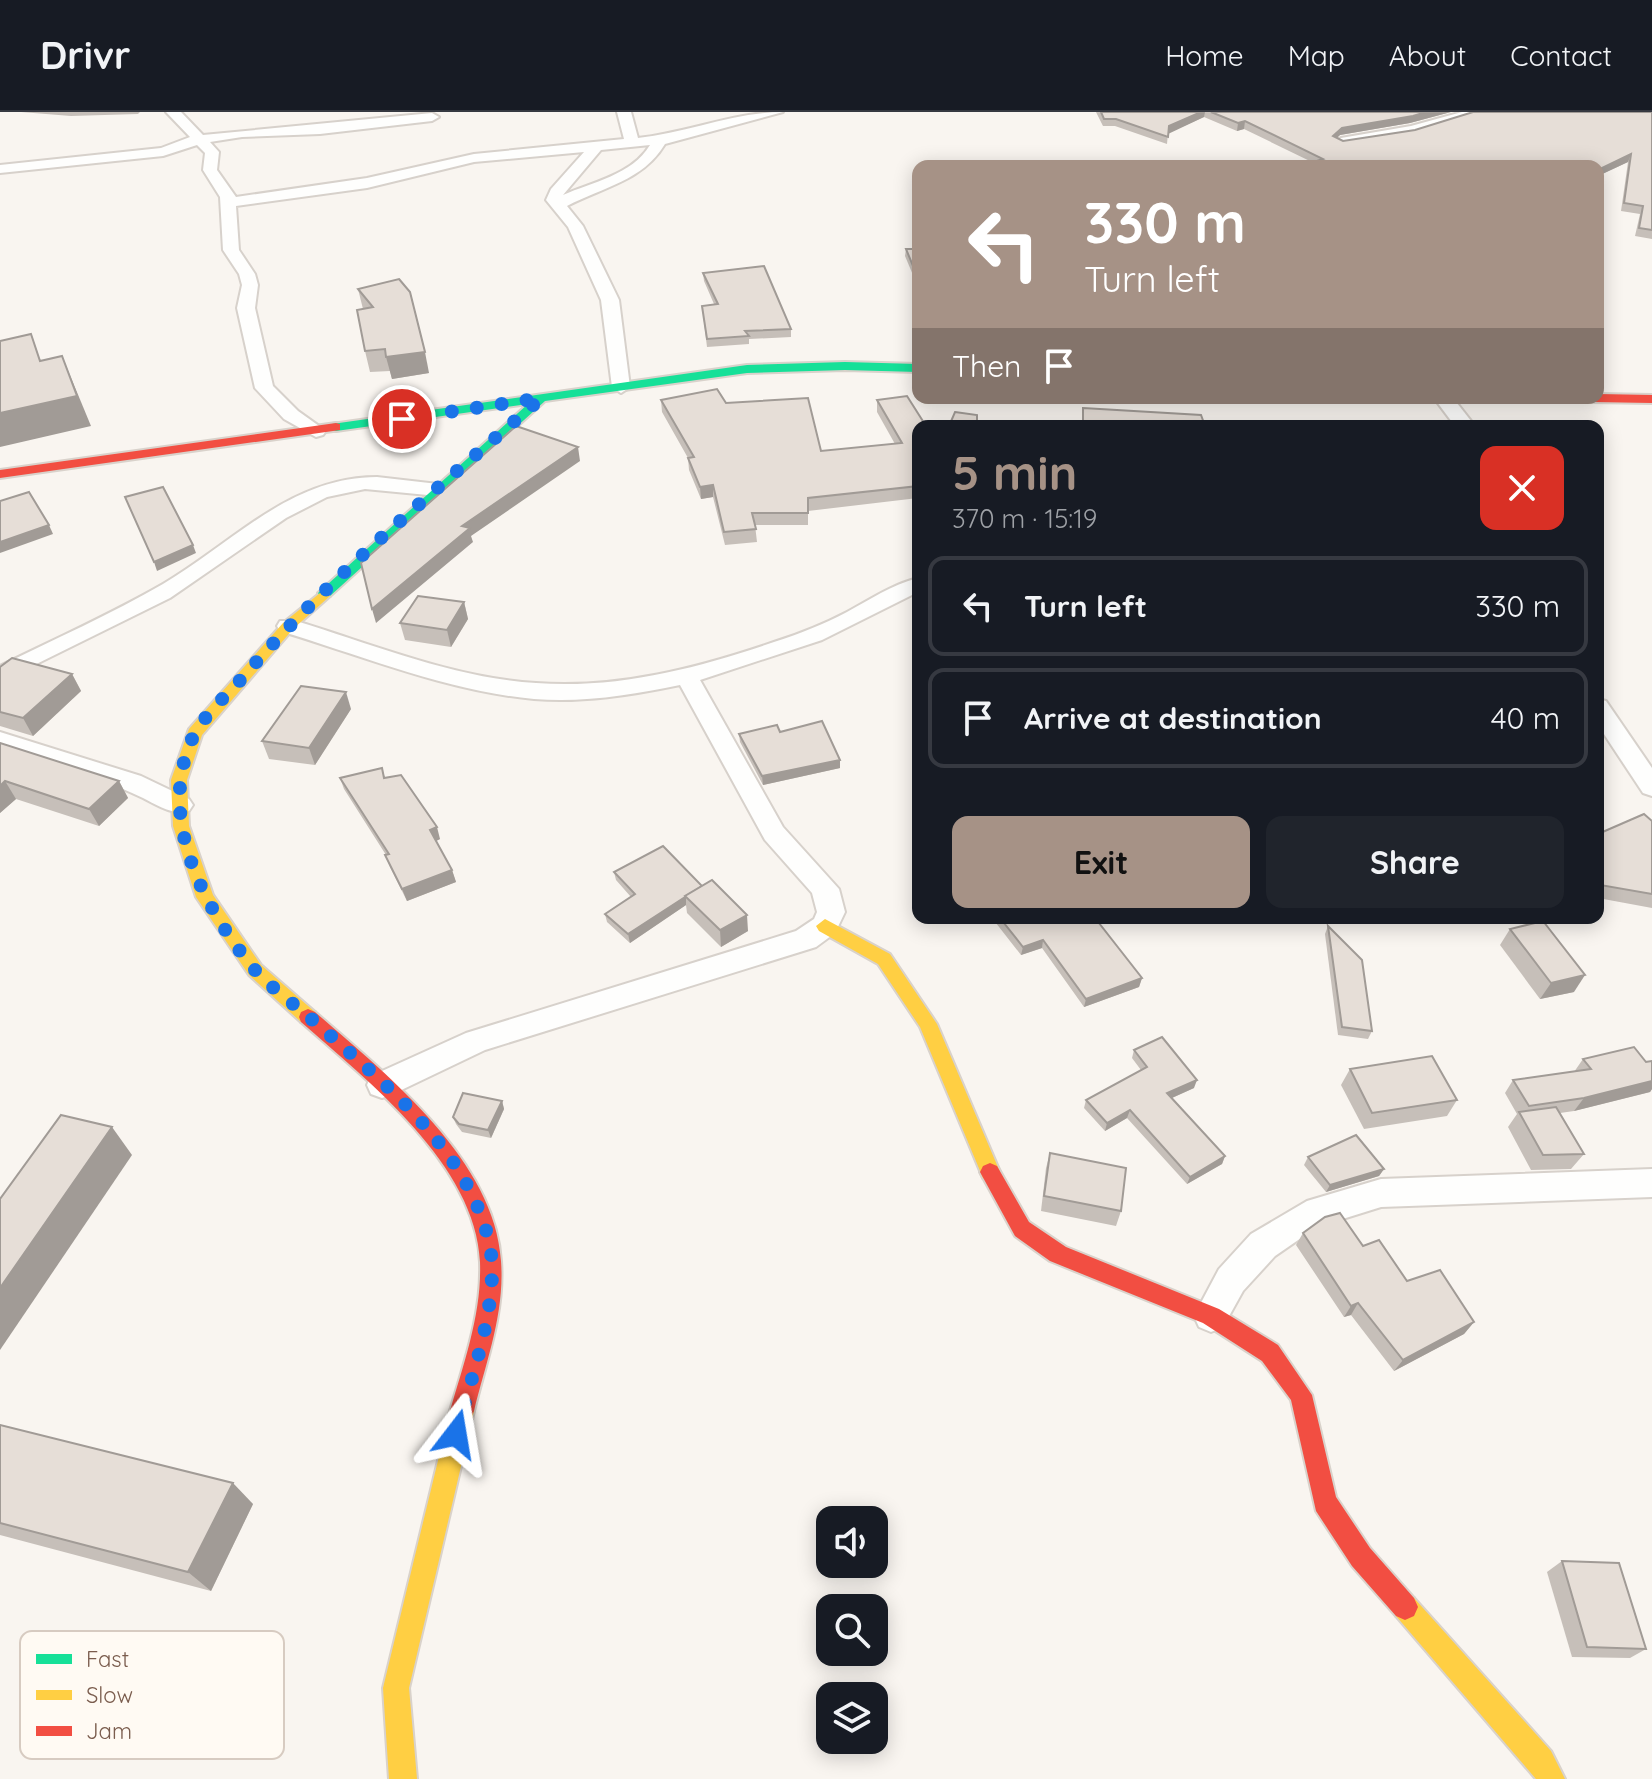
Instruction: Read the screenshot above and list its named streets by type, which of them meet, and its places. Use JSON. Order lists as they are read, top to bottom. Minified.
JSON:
{"legend":["Fast","Slow","Jam"],"page":{"header":"Drivr","nav":["Home","Map","About","Contact"],"turn":["330 m","Turn left"],"then":"Then","heading":["5 min","370 m · 15:19"],"list":[{"name":"Turn left","value":"330 m"},{"name":"Arrive at destination","value":"40 m"}],"buttons":["Exit","Share"]}}
